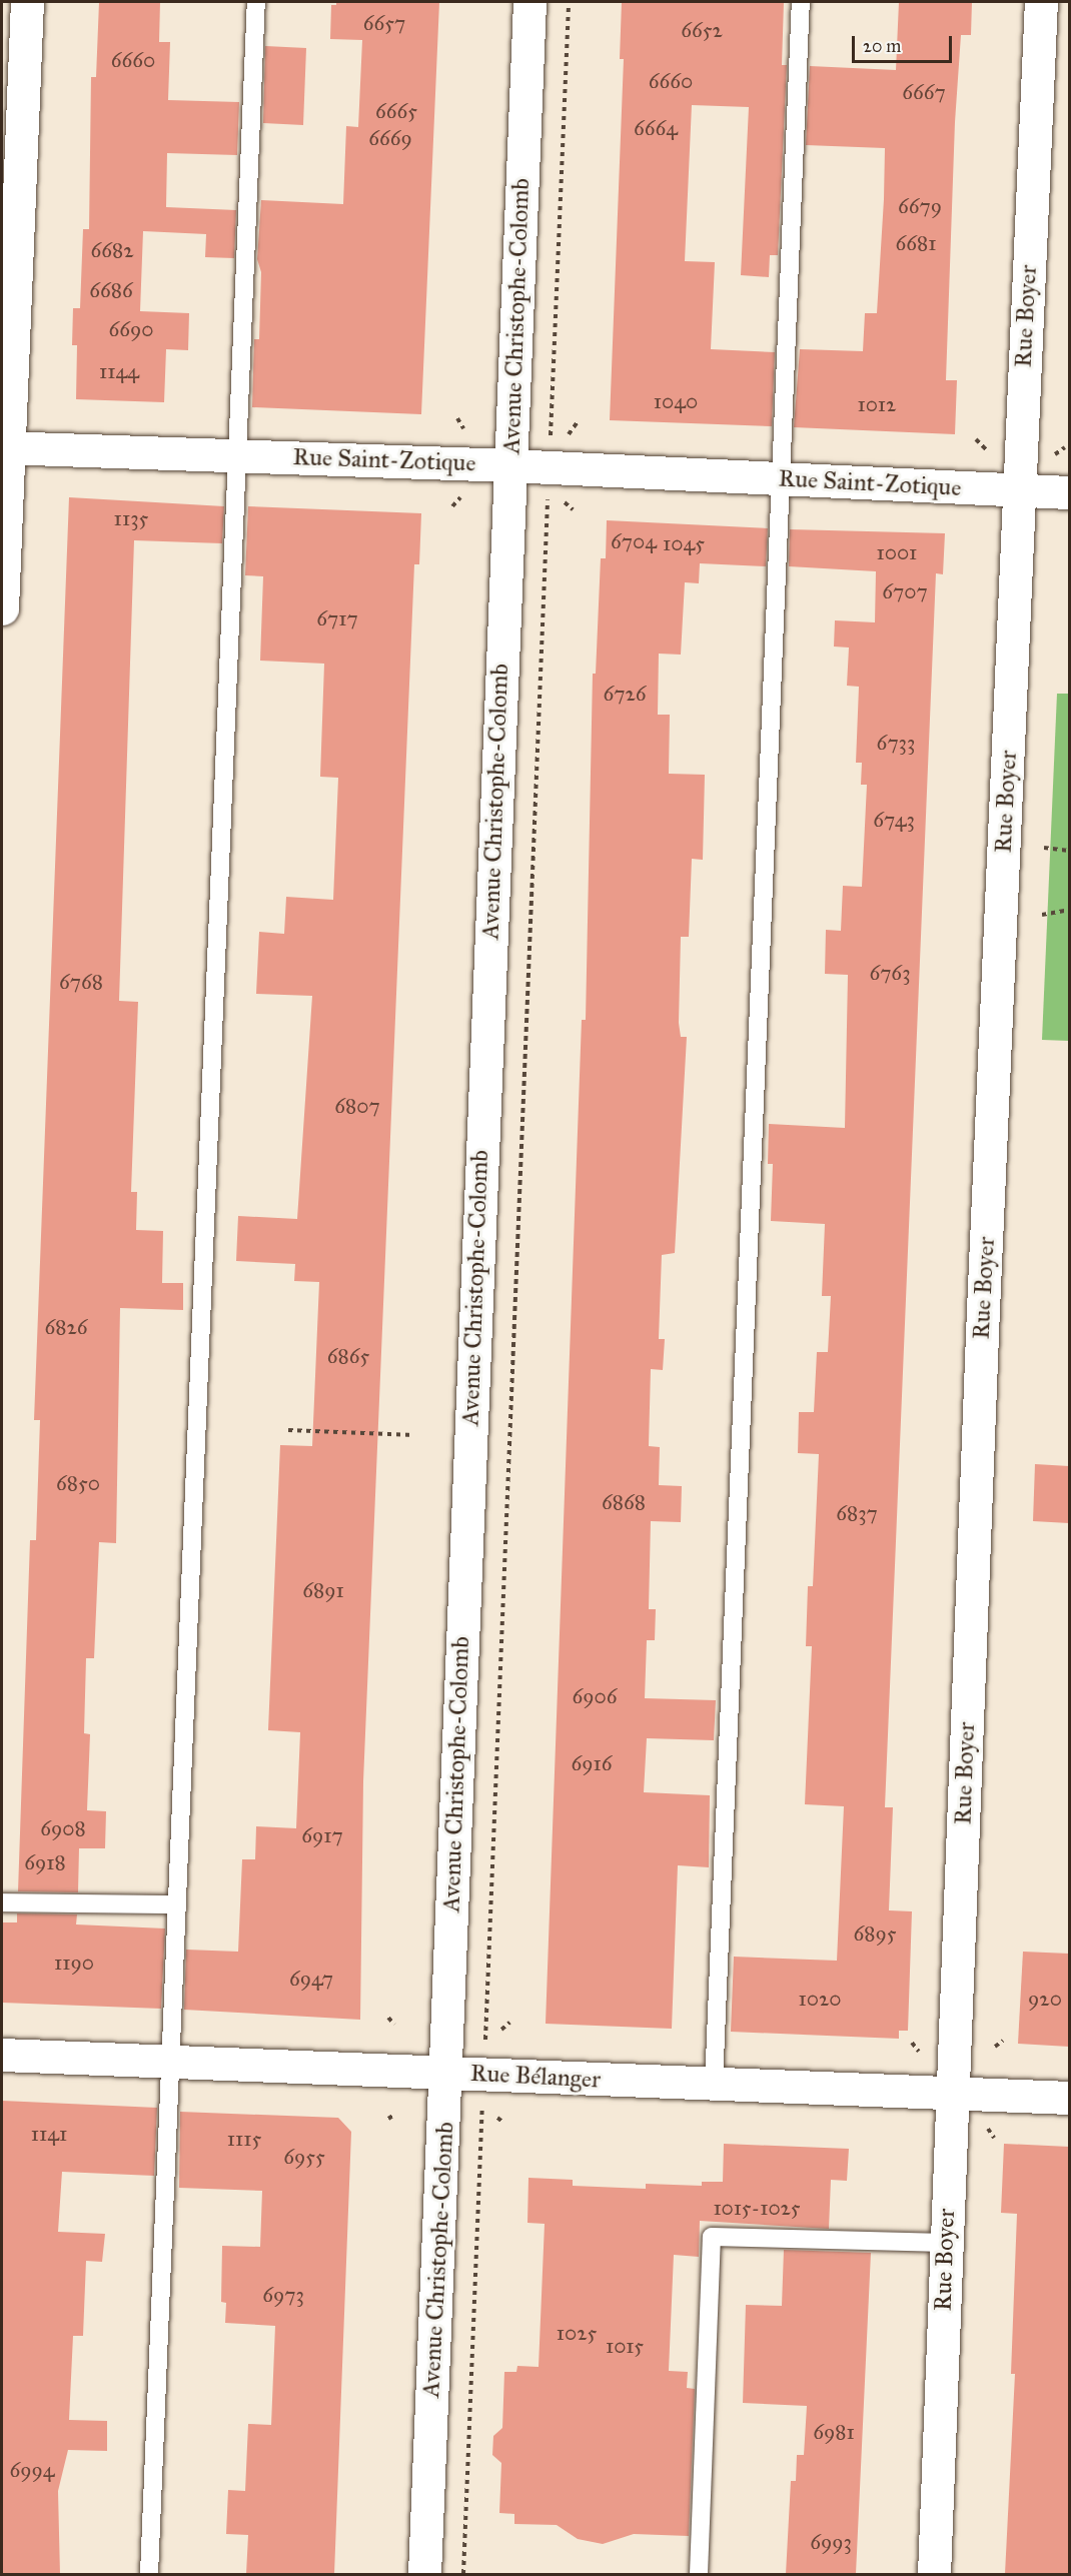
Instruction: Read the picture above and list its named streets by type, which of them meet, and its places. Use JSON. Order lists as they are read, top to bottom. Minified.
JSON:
{"streets":{"street":["Avenue Christophe-Colomb","Rue Boyer","Rue Saint-Zotique","Rue Bélanger"]},"crossings":[["Avenue Christophe-Colomb","Rue Saint-Zotique"],["Avenue Christophe-Colomb","Rue Bélanger"],["Rue Boyer","Rue Saint-Zotique"],["Rue Boyer","Rue Bélanger"]],"house_numbers":["6657","6652","6660","6660","6667","6665","6664","6669","6679","6681","6682","6686","6690","1144","1040","1012","1135","6704","1045","1001","6707","6717","6726","6733","6743","6763","6768","6807","6826","6865","6850","6868","6837","6891","6906","6916","6908","6917","6918","6895","1190","6947","1020","920","1141","1115","6955","1015-1025","6973","1025","1015","6981","6994","6993"],"scale_bar":"20 m"}
